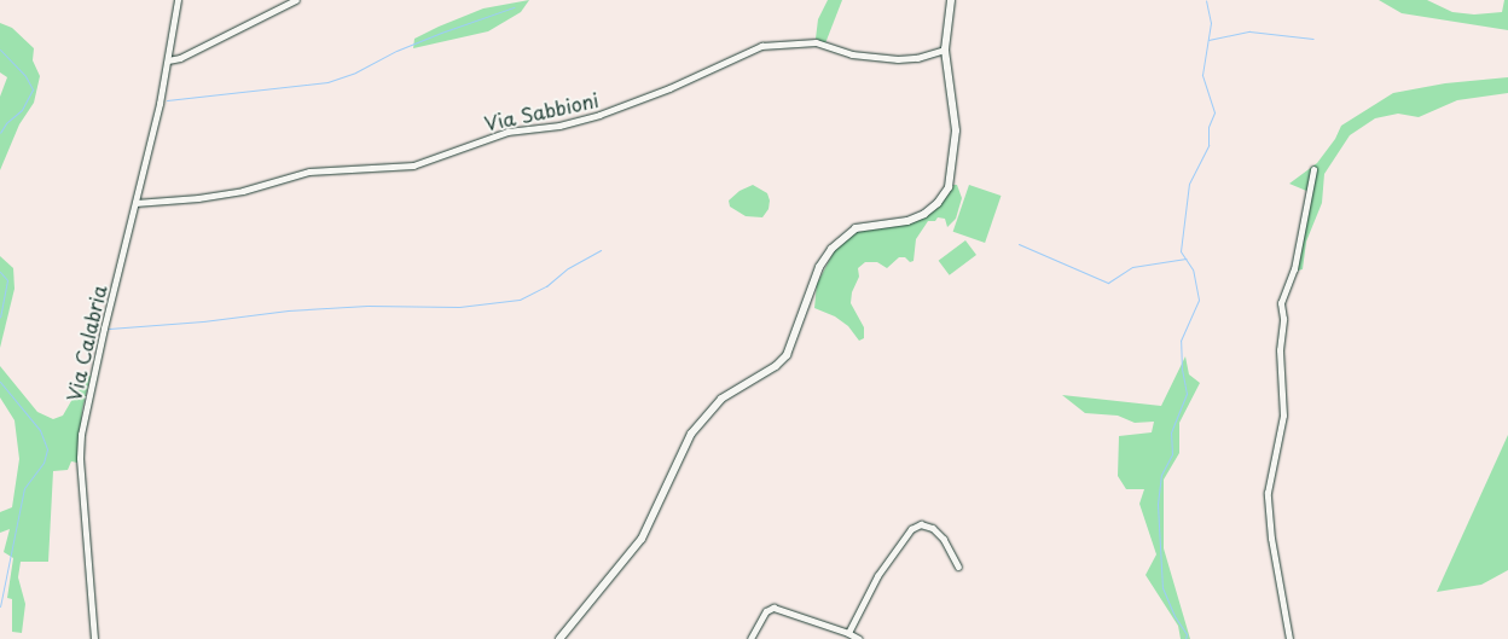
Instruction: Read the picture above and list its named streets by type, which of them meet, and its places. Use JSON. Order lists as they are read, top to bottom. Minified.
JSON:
{"streets":{"street":["Via Sabbioni","Via Calabria"]},"crossings":[["Via Sabbioni","Via Calabria"]]}
